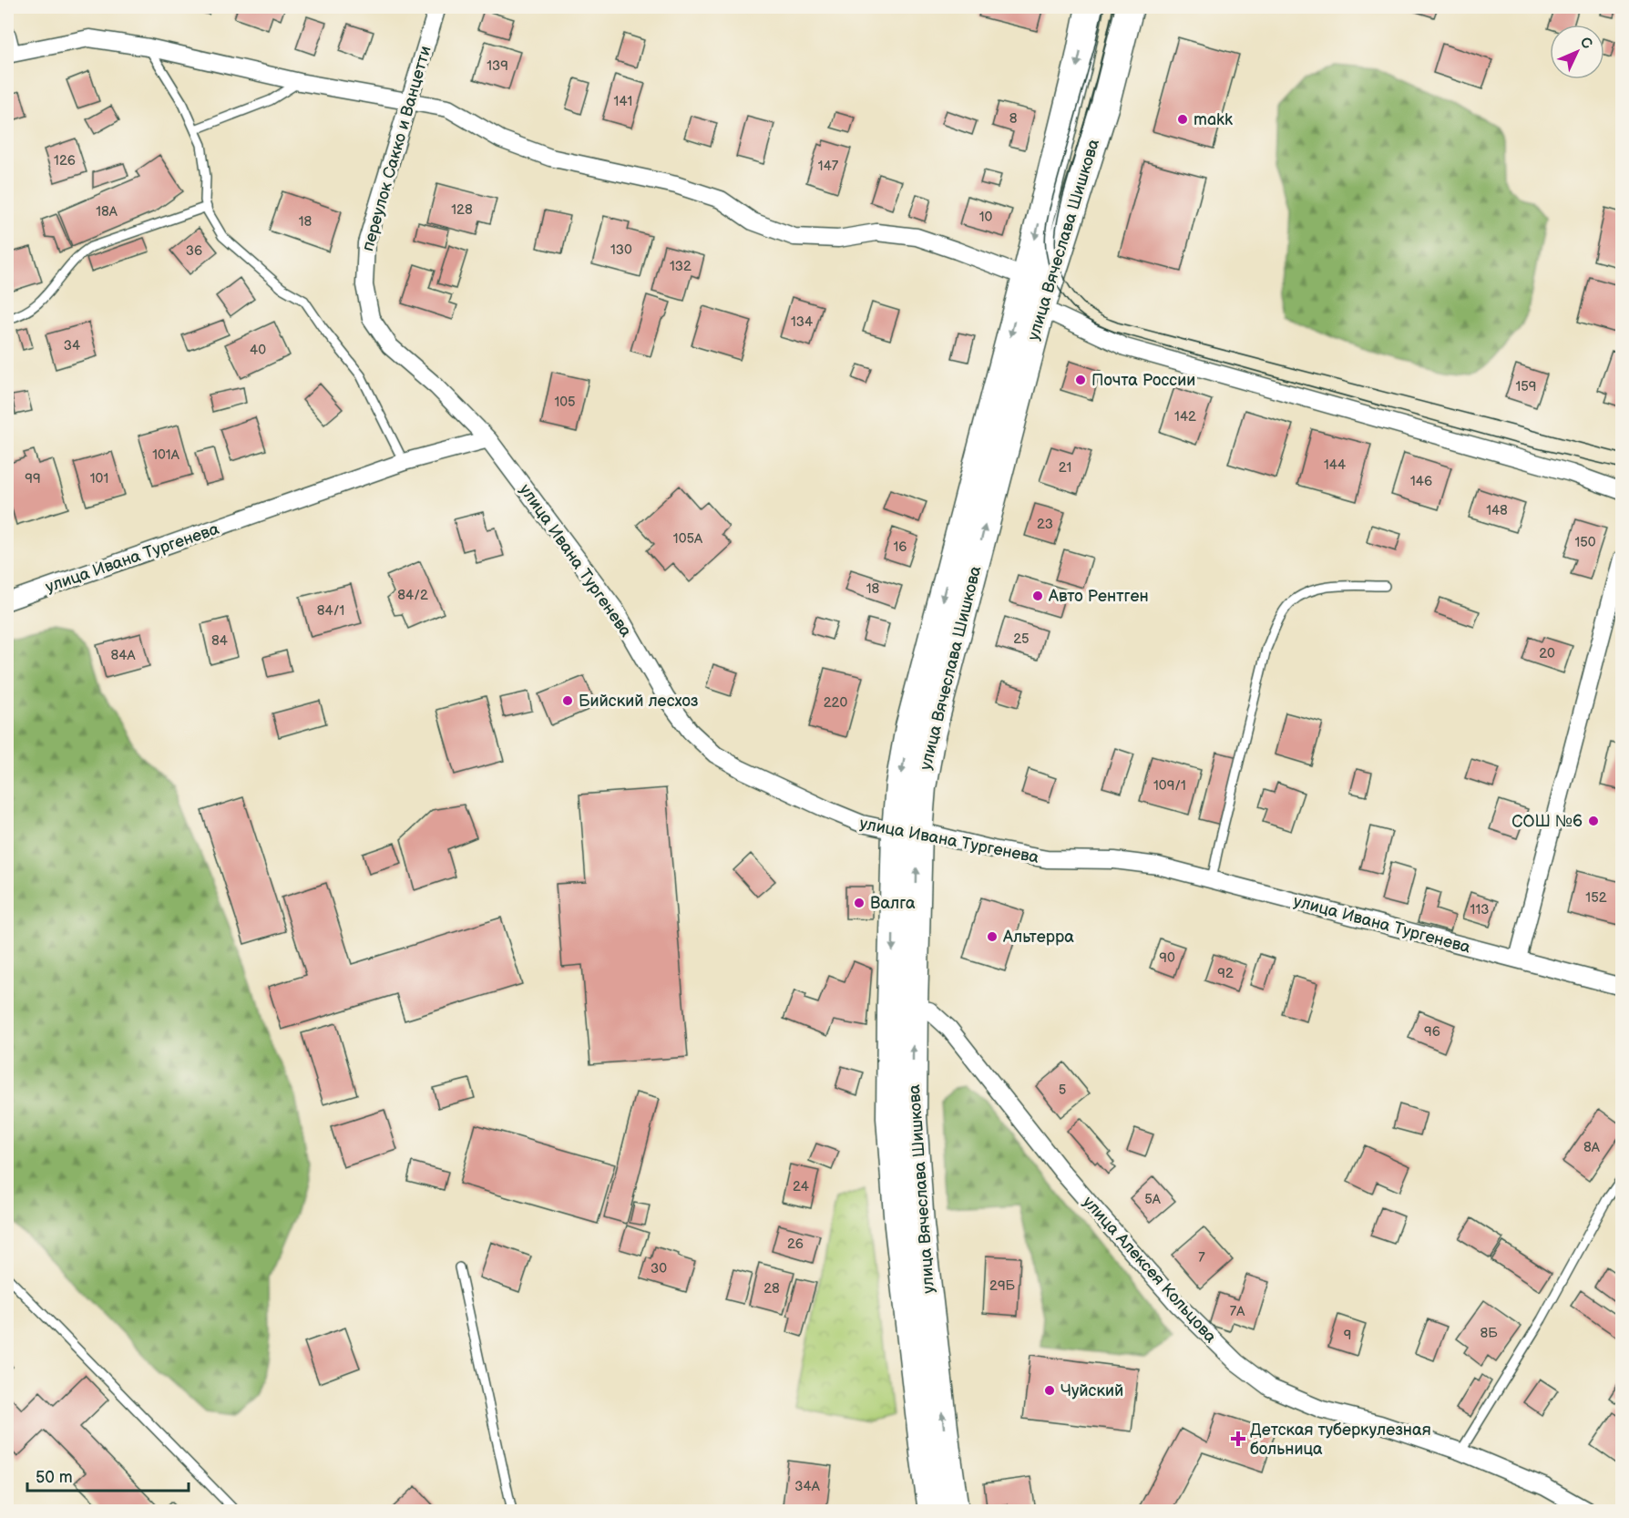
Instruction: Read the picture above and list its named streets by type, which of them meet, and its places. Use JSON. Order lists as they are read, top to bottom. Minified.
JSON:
{"streets":{"main road":["улица Вячеслава Шишкова"],"street":["переулок Сакко и Ванцетти","улица Ивана Тургенева","улица Алексея Кольцова"]},"crossings":[["переулок Сакко и Ванцетти","улица Ивана Тургенева"],["улица Вячеслава Шишкова","улица Ивана Тургенева"],["улица Вячеслава Шишкова","улица Алексея Кольцова"]],"places":{"other":["makk","Почта России","Авто Рентген","Бийский лесхоз","СОШ №6","Валга","Альтерра","Чуйский"],"health":["Детская туберкулезная больница"]},"house_numbers":["139","141","8","126","147","128","18А","10","18","130","36","132","134","34","40","159","105","142","101А","144","21","99","101","146","148","23","105А","150","16","18","84/2","84/1","25","84","20","84А","220","109/1","152","113","90","92","96","5","8А","24","5А","26","7","30","29Б","28","7А","8Б","9","34А"],"scale_bar":"50 m","north":"top right"}
